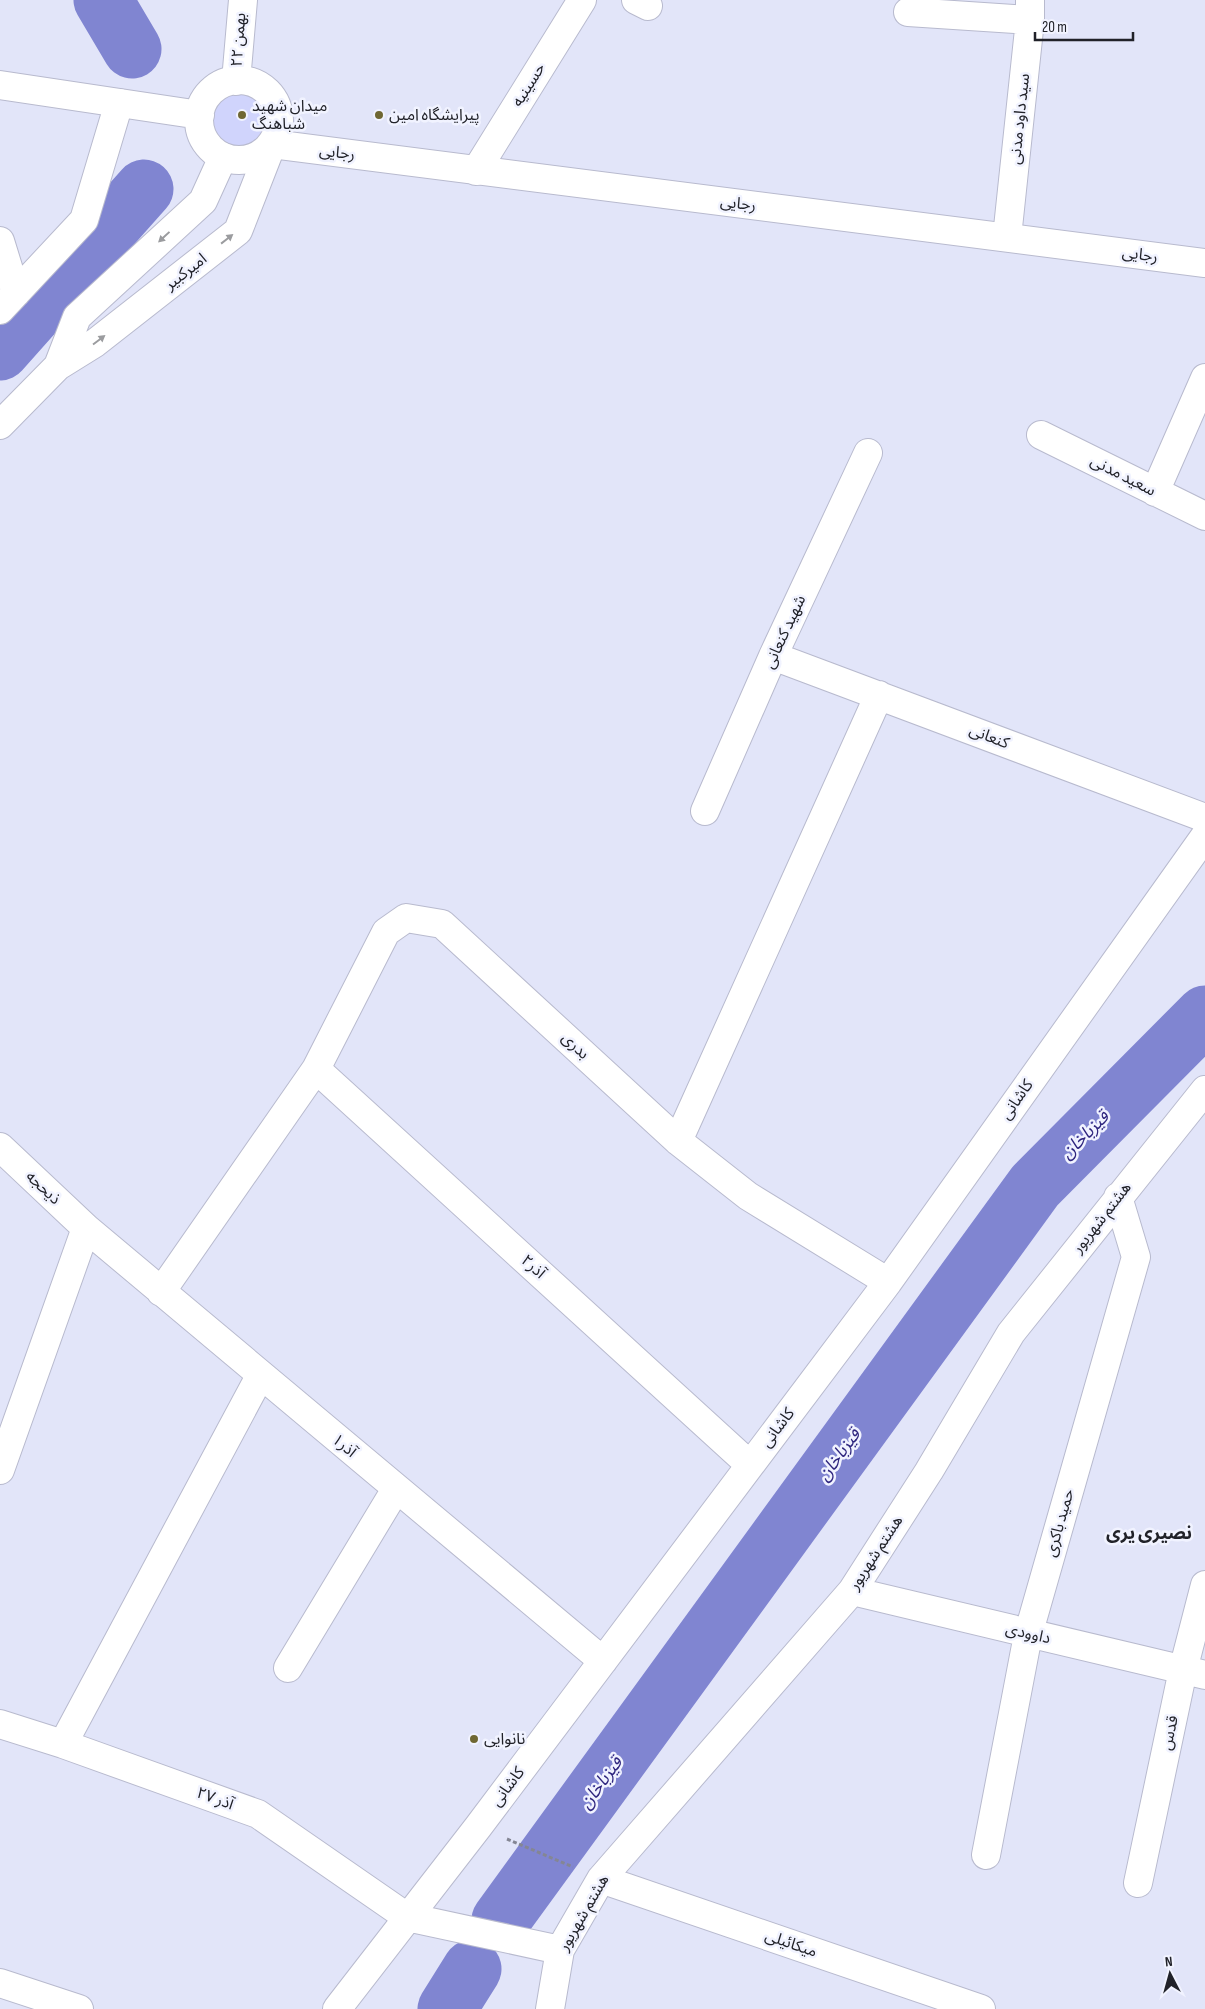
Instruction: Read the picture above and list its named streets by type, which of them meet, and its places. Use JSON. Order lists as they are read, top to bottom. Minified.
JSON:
{"streets":{"street":["۲۲ بهمن","حسینیه","سید داود مدنی","رجایی","امیرکبیر","سعید مدنی","شهید کنعانی","کنعانی","بدری","کاشانی","ذیحجه","هشتم شهریور","آذر۲","آذر۱","حمید باکری","داوودی","قدس","۲۷ آذر","میکائیلی"]},"crossings":[["۲۲ بهمن","رجایی"],["۲۲ بهمن","امیرکبیر"],["حسینیه","رجایی"],["سید داود مدنی","رجایی"],["رجایی","امیرکبیر"],["شهید کنعانی","کنعانی"],["بدری","کاشانی"],["بدری","آذر۲"],["بدری","آذر۱"],["کاشانی","آذر۲"],["کاشانی","آذر۱"],["کاشانی","۲۷ آذر"],["ذیحجه","آذر۱"],["هشتم شهریور","حمید باکری"],["هشتم شهریور","داوودی"],["هشتم شهریور","میکائیلی"],["حمید باکری","داوودی"],["داوودی","قدس"]],"districts":["نصیری یری"],"water":["قیزباخان"],"places":["میدان شهید شباهنگ","پیرایشگاه امین","نانوایی"],"scale_bar":"20 m","north":"top"}
